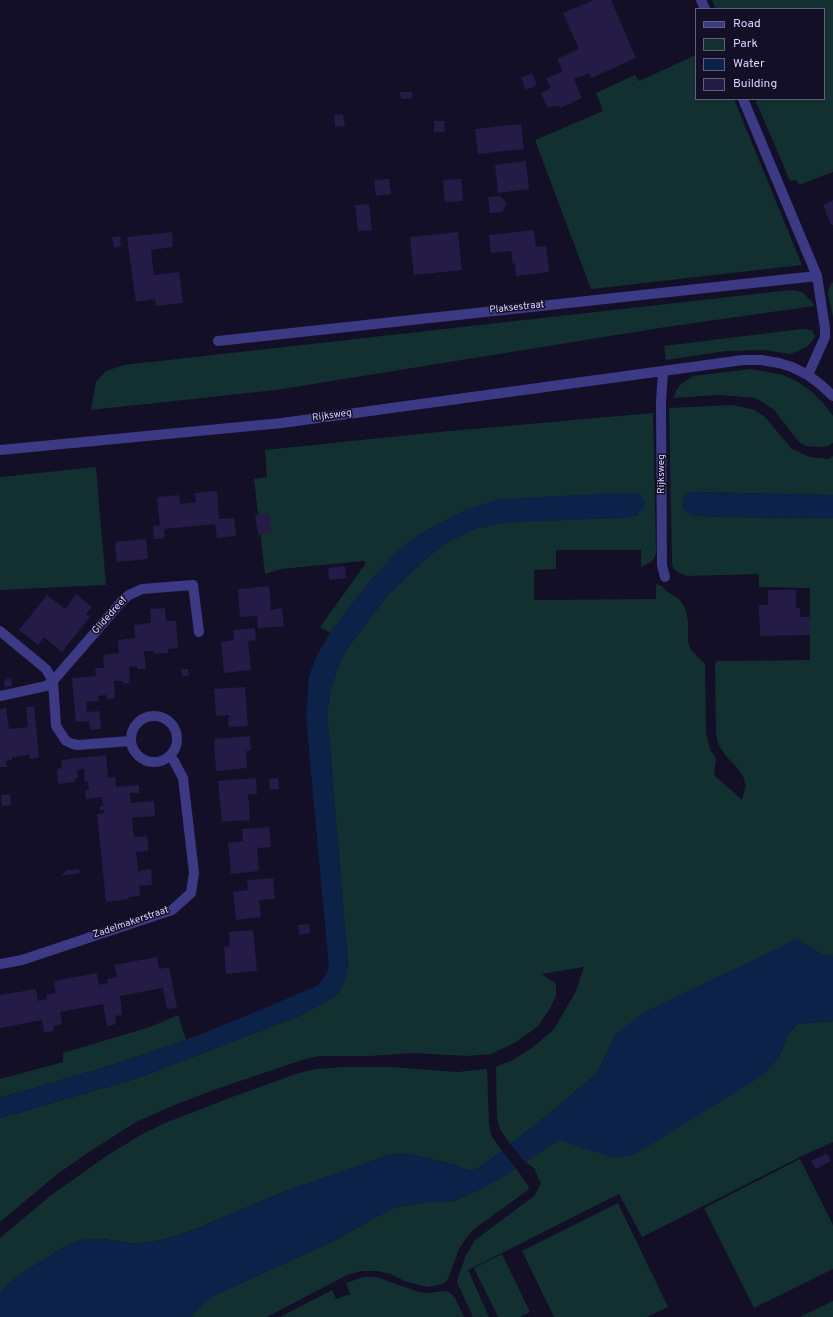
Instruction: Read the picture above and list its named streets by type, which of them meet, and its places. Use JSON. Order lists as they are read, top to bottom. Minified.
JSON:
{"streets":{"street":["Plaksestraat","Rijksweg","Gildedreef","Zadelmakerstraat"]},"legend":["Road","Park","Water","Building"]}
